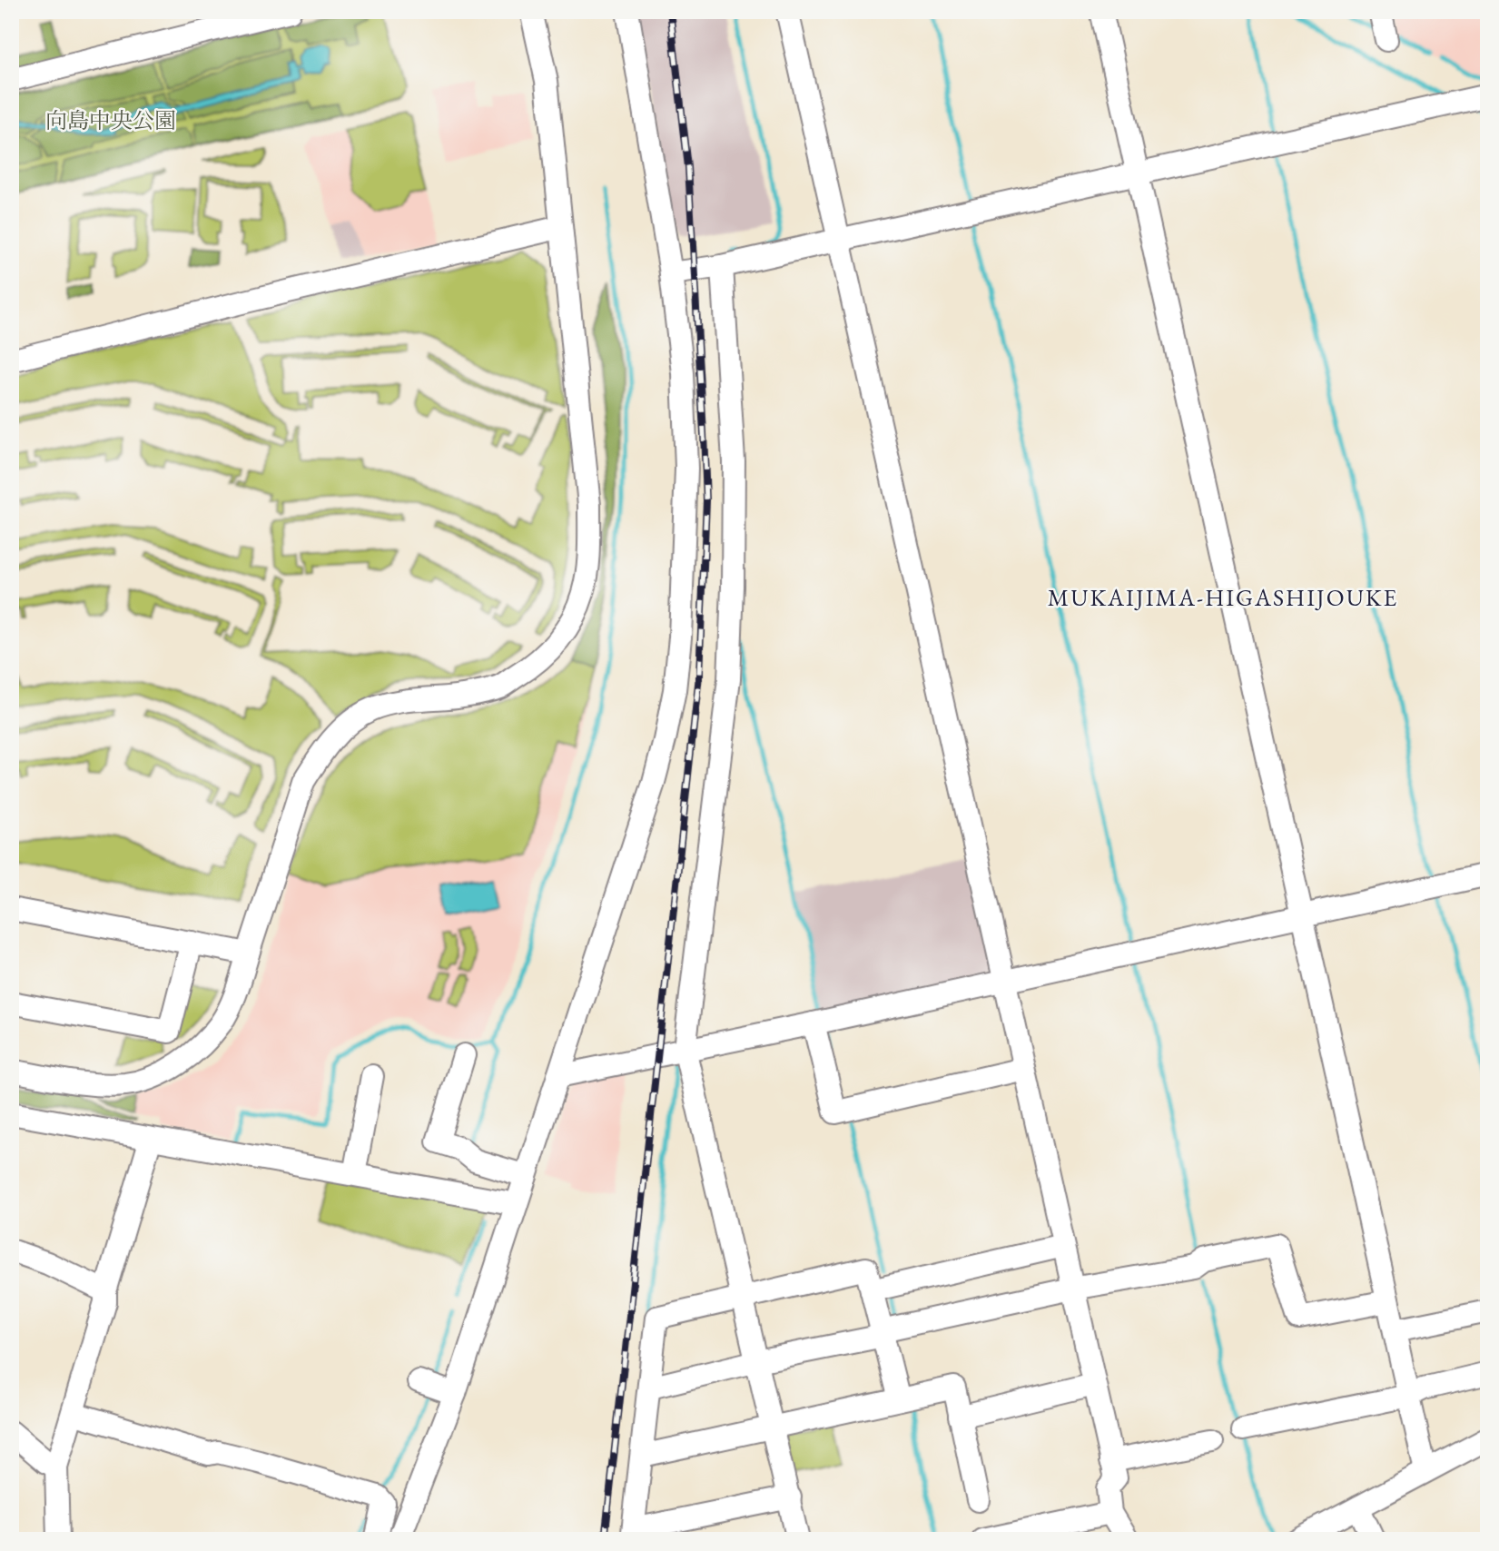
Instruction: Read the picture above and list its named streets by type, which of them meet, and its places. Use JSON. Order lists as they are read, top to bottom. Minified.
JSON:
{"districts":["MUKAIJIMA-HIGASHIJOUKE"],"parks":["向島中央公園"]}
